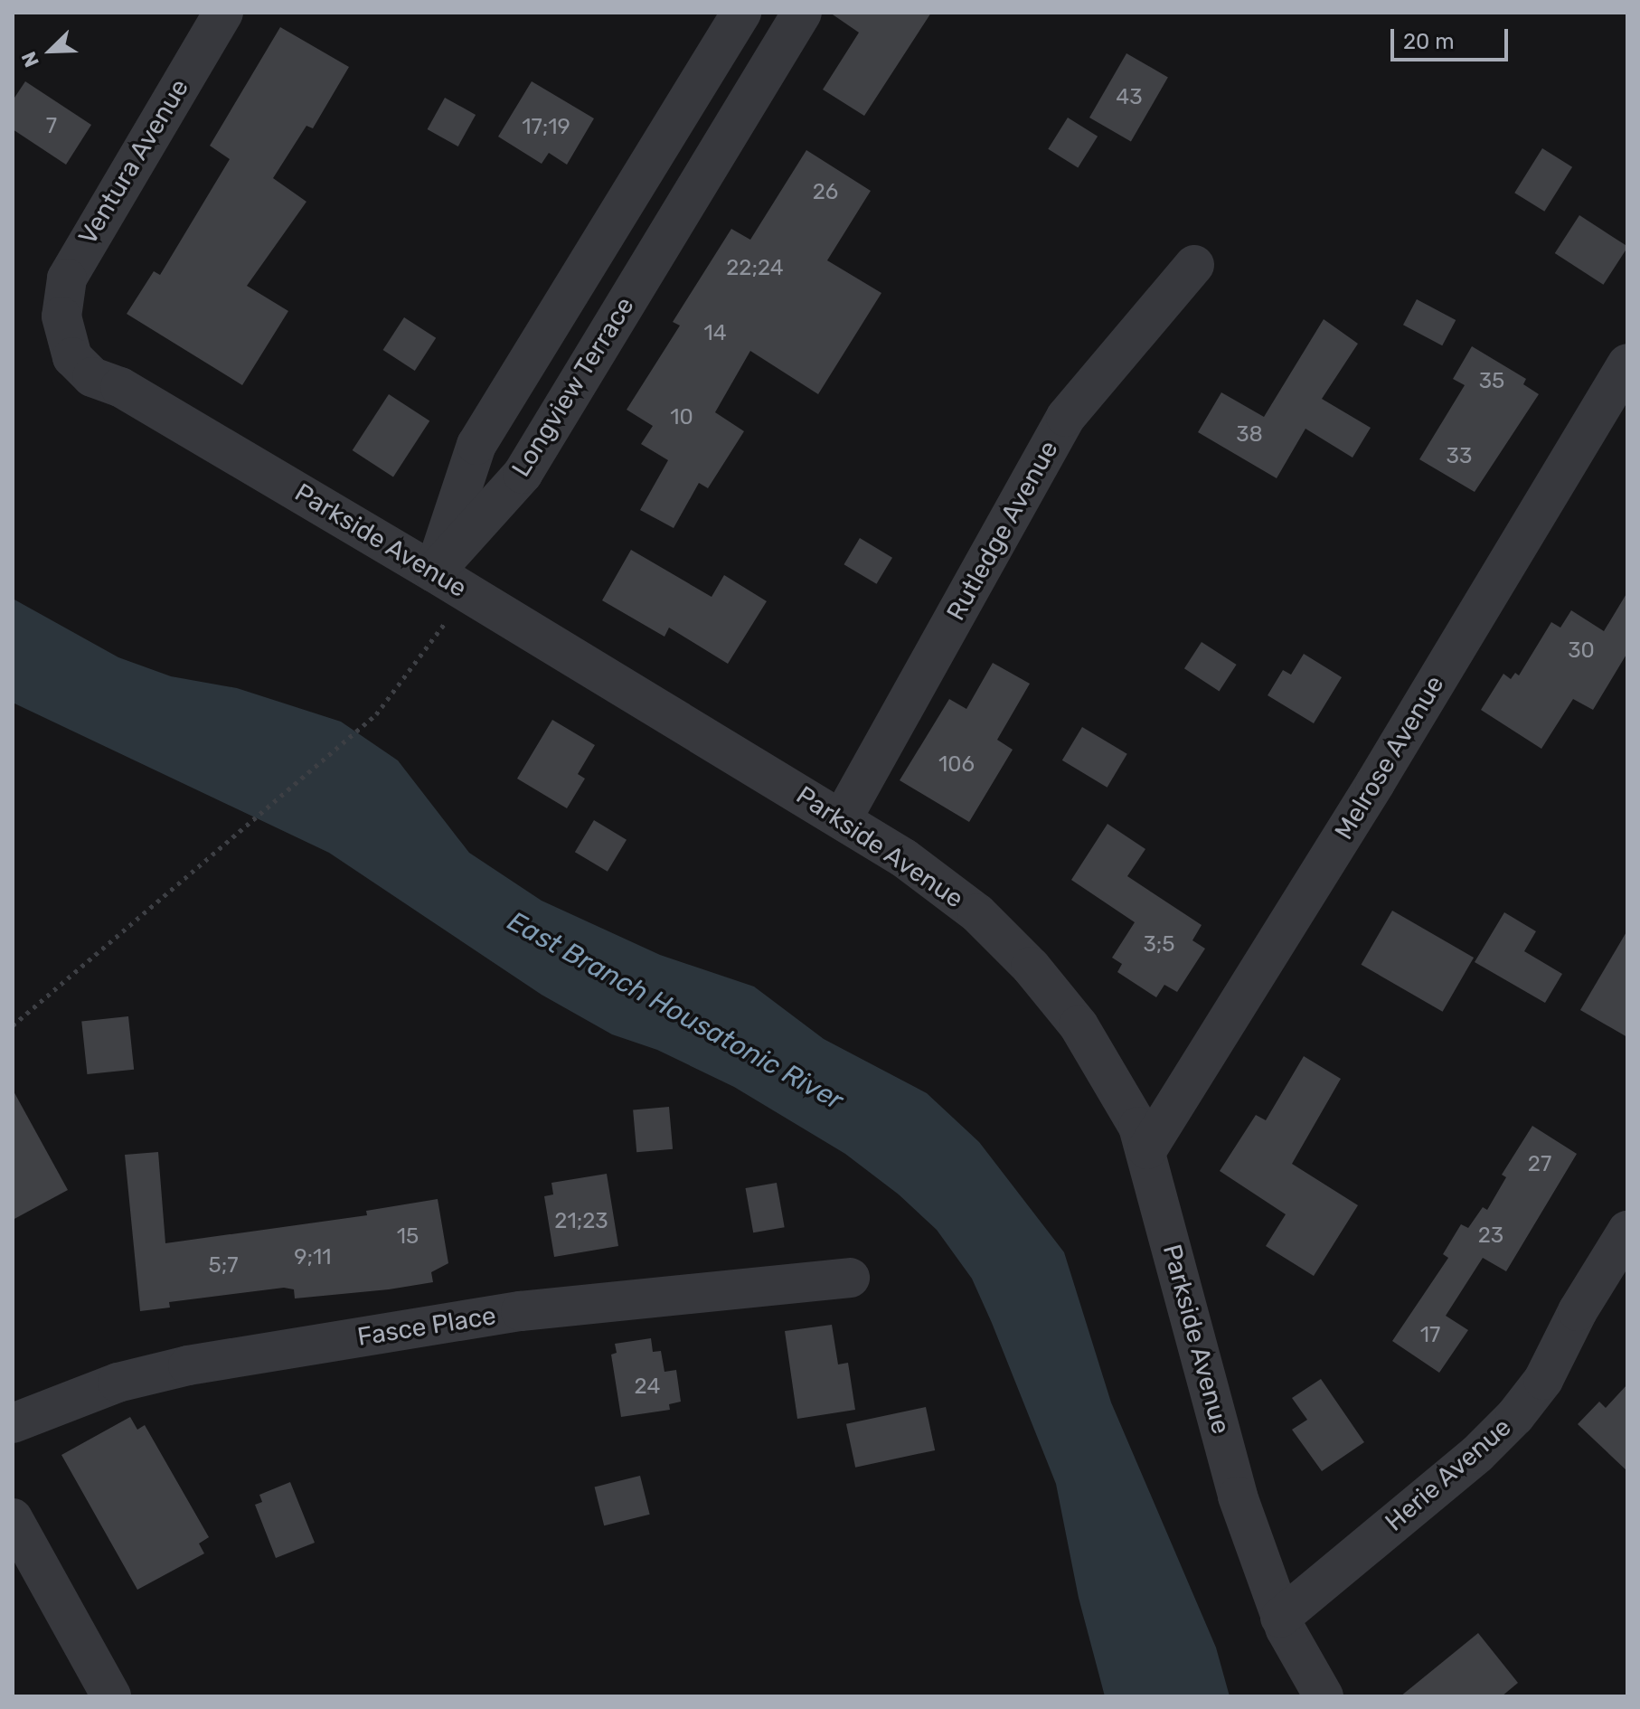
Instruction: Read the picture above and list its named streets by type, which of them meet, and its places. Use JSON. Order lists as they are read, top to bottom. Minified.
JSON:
{"streets":{"street":["Ventura Avenue","Longview Terrace","Rutledge Avenue","Parkside Avenue","Melrose Avenue","Fasce Place","Herie Avenue"]},"crossings":[["Ventura Avenue","Parkside Avenue"],["Longview Terrace","Parkside Avenue"],["Rutledge Avenue","Parkside Avenue"],["Parkside Avenue","Melrose Avenue"],["Parkside Avenue","Herie Avenue"]],"water":["East Branch Housatonic River"],"house_numbers":["43","7","17;19","26","22;24","14","35","10","38","33","30","106","3;5","27","21;23","23","15","9;11","5;7","17","24"],"scale_bar":"20 m","north":"bottom left"}
